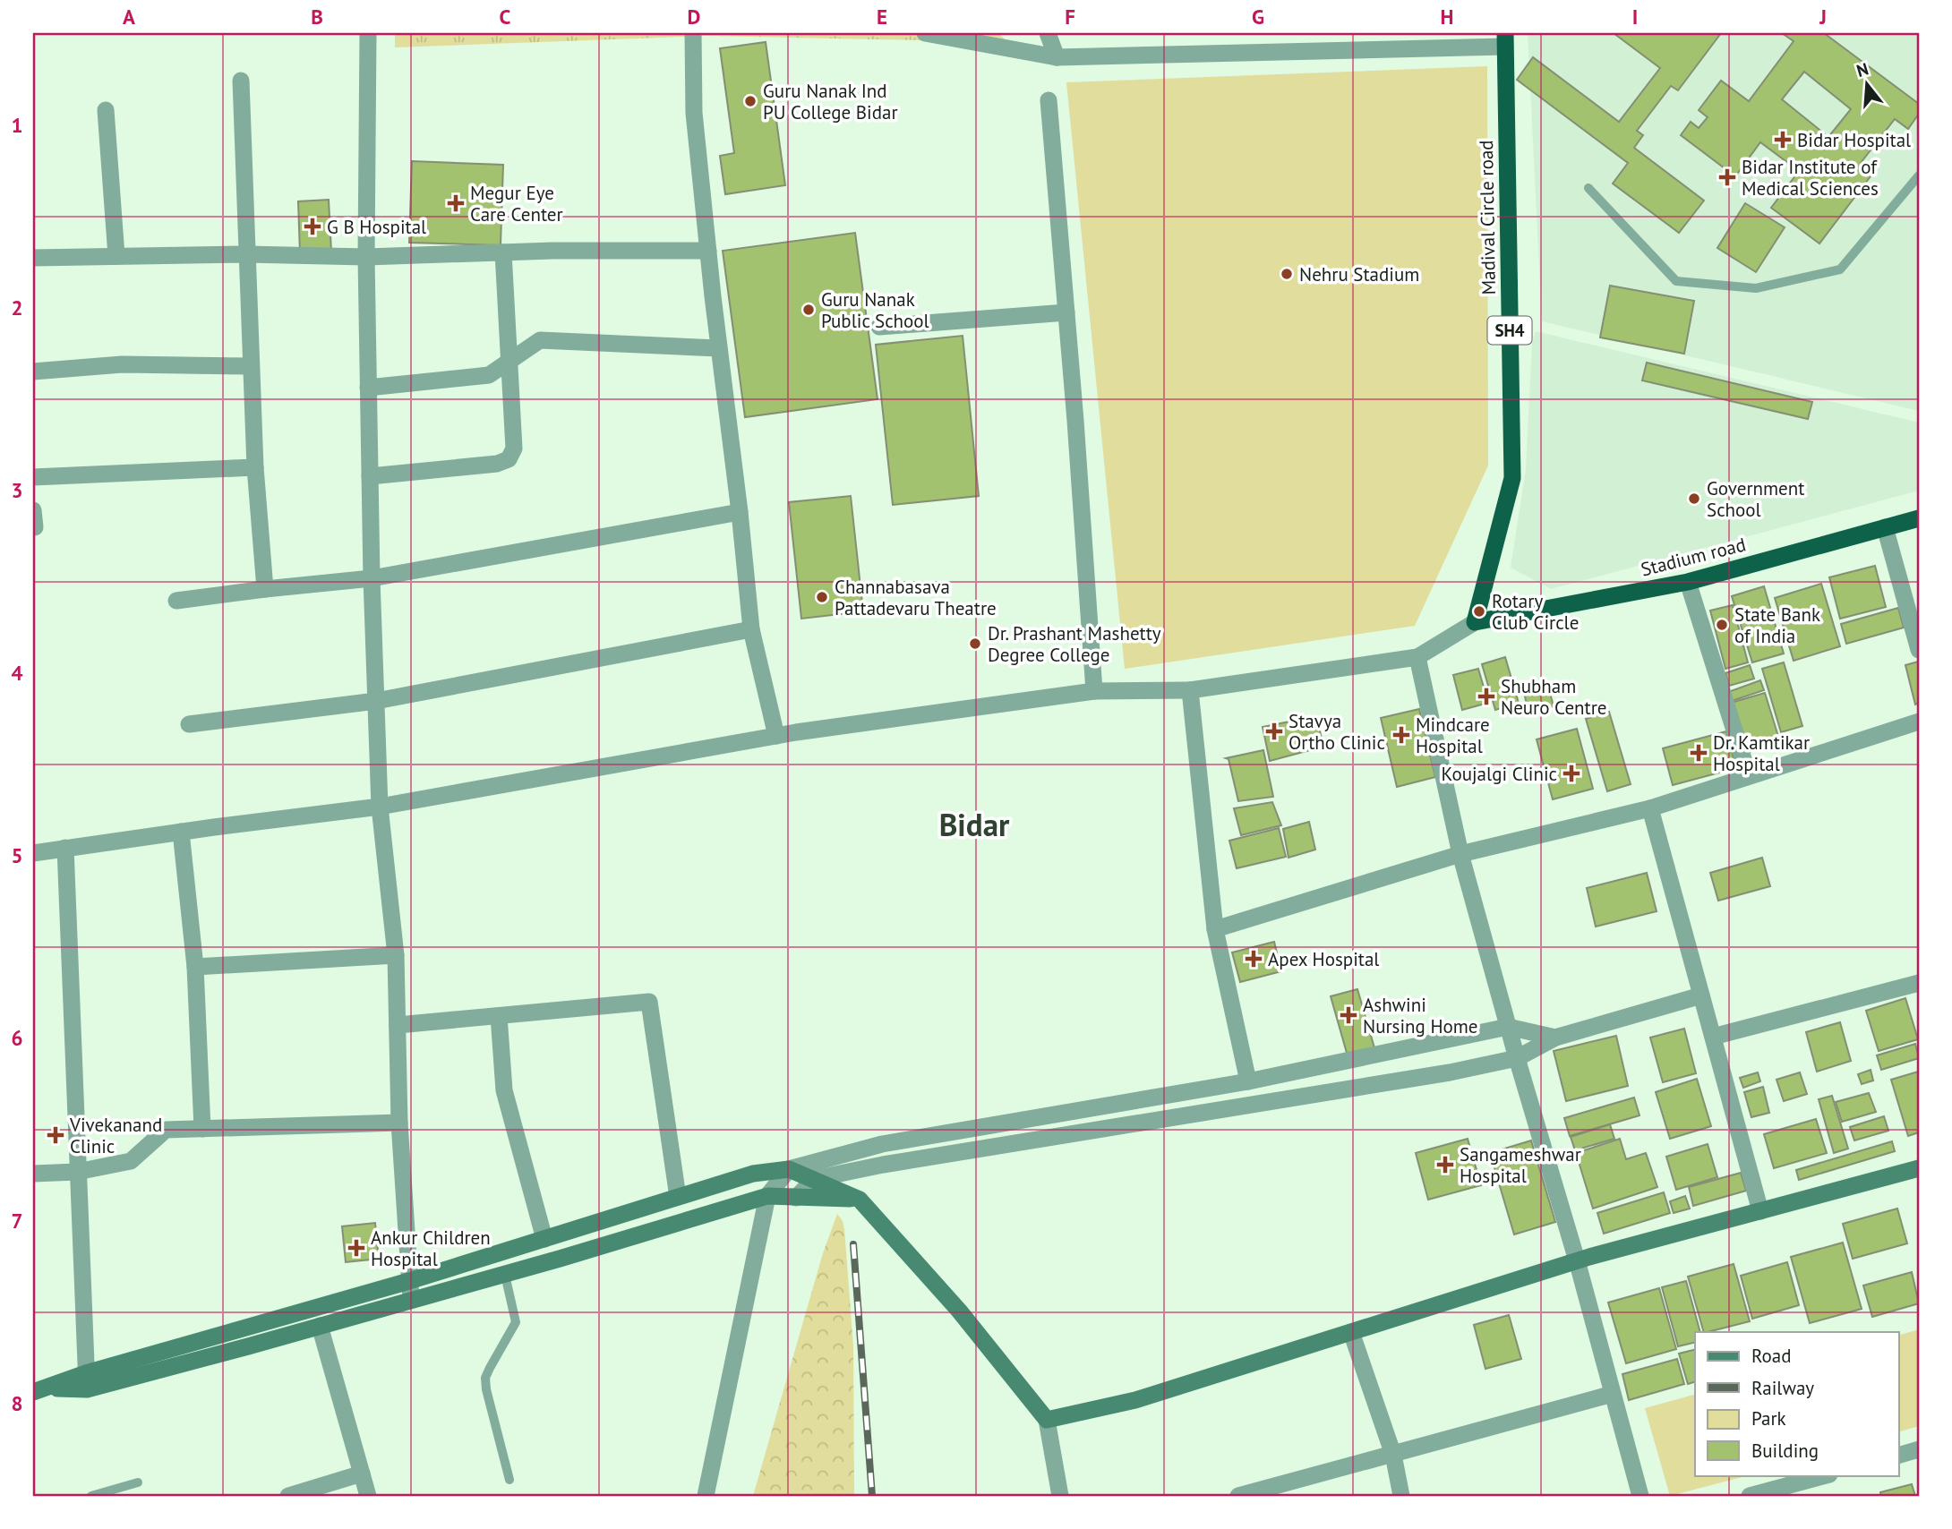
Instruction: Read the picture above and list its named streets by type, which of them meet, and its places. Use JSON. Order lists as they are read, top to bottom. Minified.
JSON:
{"streets":{"highway":["Madival Circle road","SH4","Stadium road"]},"crossings":[["Madival Circle road","Stadium road"]],"districts":["Bidar"],"places":{"other":["Guru Nanak Ind PU College Bidar","Nehru Stadium","Guru Nanak Public School","Government School","Channabasava Pattadevaru Theatre","Rotary Club Circle","State Bank of India","Dr. Prashant Mashetty Degree College"],"health":["Bidar Hospital","Bidar Institute of Medical Sciences","Megur Eye Care Center","G B Hospital","Shubham Neuro Centre","Stavya Ortho Clinic","Mindcare Hospital","Dr. Kamtikar Hospital","Koujalgi Clinic","Apex Hospital","Ashwini Nursing Home","Vivekanand Clinic","Sangameshwar Hospital","Ankur Children Hospital"]},"legend":["Road","Railway","Park","Building"],"north":"top","grid":{"columns":["A","B","C","D","E","F","G","H","I","J"],"rows":["1","2","3","4","5","6","7","8"]}}
